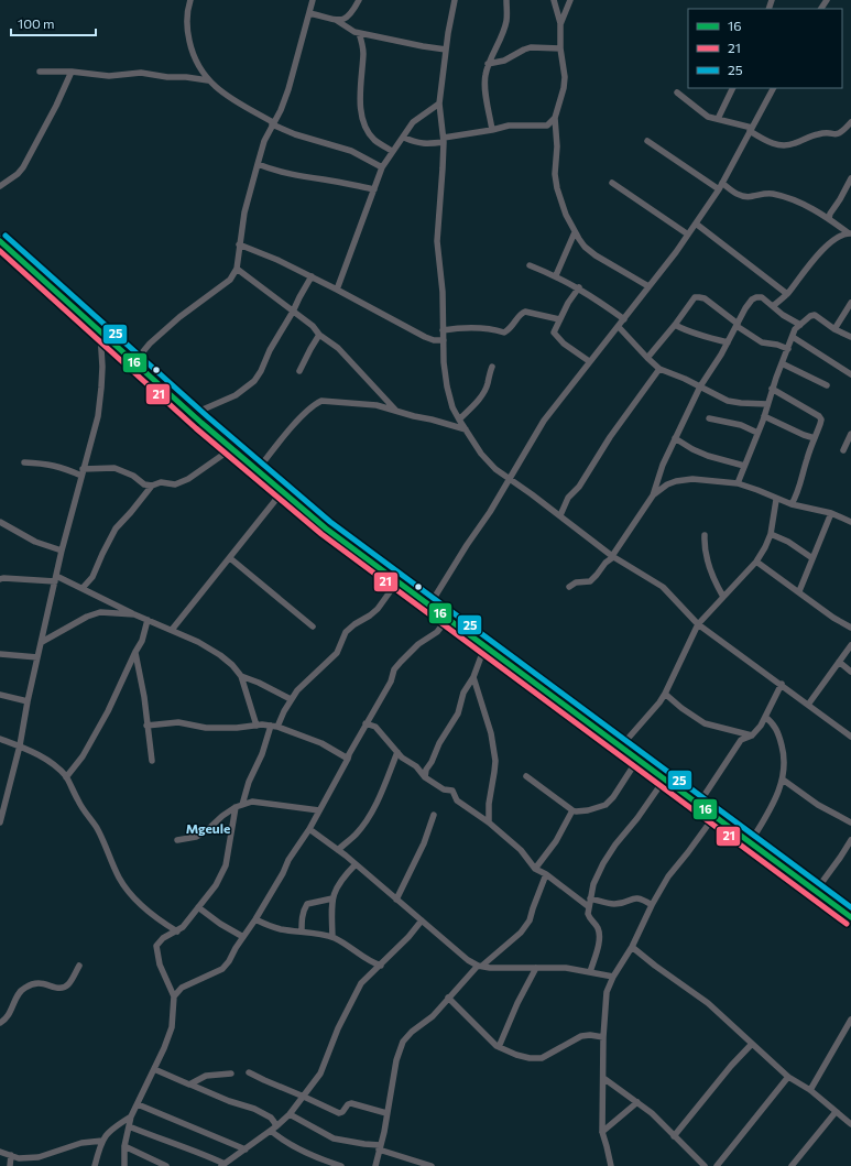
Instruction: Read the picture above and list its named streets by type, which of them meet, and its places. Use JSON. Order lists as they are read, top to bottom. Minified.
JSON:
{"districts":["Mgeule"],"lines":["transit line 25","transit line 16","transit line 21"],"legend":["16","21","25"],"scale_bar":"100 m"}
